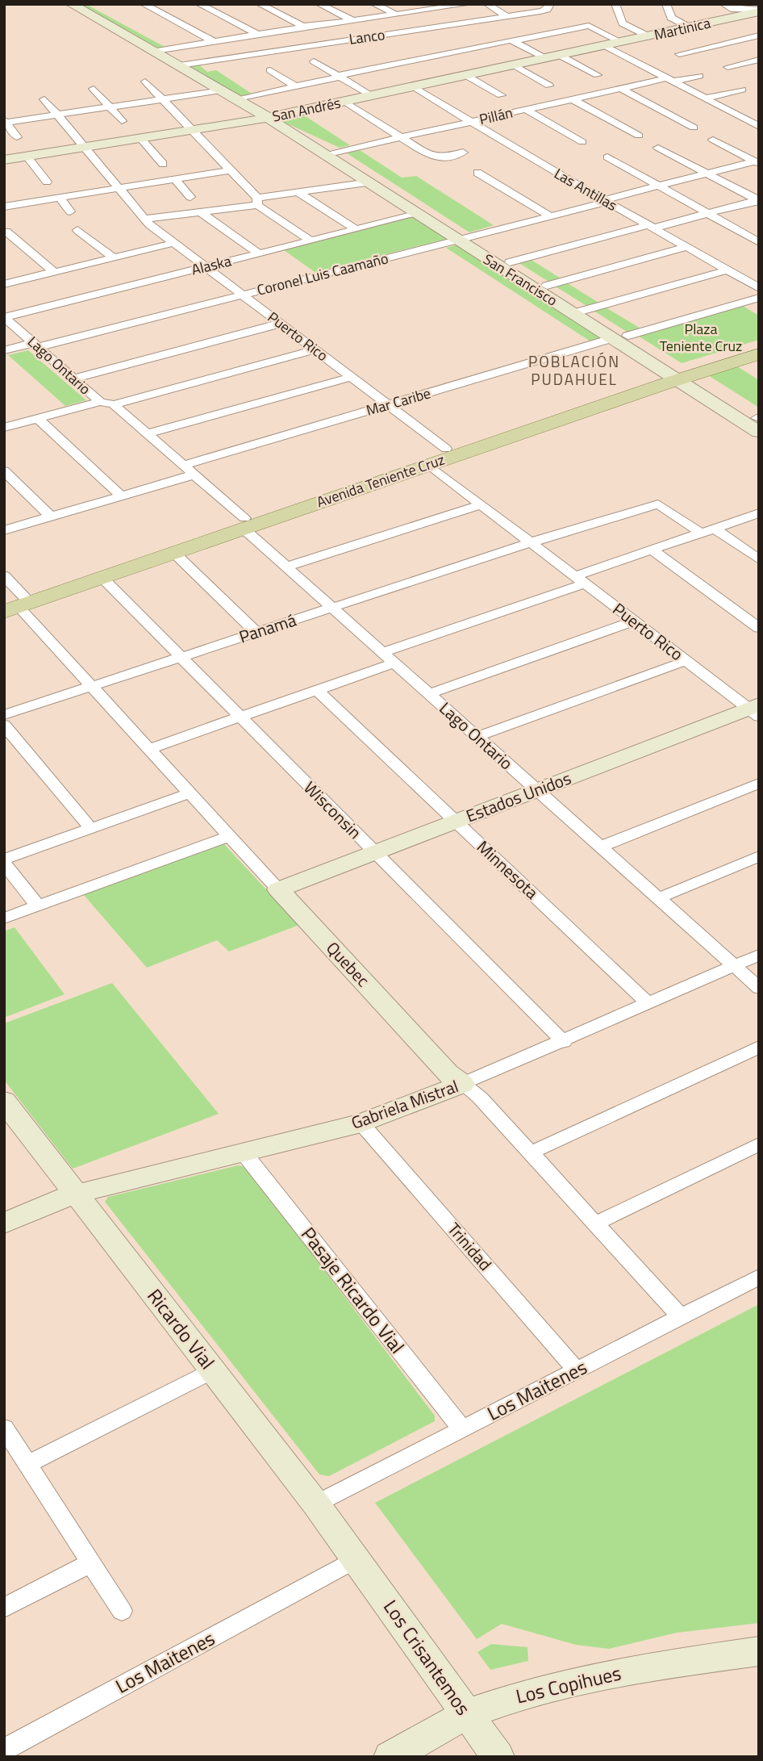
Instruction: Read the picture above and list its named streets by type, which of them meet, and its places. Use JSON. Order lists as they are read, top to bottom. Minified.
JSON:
{"streets":{"main road":["Avenida Teniente Cruz"],"street":["Martinica","Lanco","San Andrés","Pillán","Las Antillas","Alaska","Coronel Luis Caamaño","San Francisco","Puerto Rico","Lago Ontario","Mar Caribe","Panamá","Estados Unidos","Wisconsin","Minnesota","Quebec","Gabriela Mistral","Trinidad","Pasaje Ricardo Vial","Ricardo Vial","Los Maitenes","Los Crisantemos","Los Copihues"]},"crossings":[["Martinica","San Andrés"],["Lanco","San Francisco"],["San Andrés","Las Antillas"],["San Andrés","San Francisco"],["San Andrés","Puerto Rico"],["Pillán","Las Antillas"],["Pillán","San Francisco"],["Las Antillas","Coronel Luis Caamaño"],["Alaska","San Francisco"],["Alaska","Puerto Rico"],["Alaska","Lago Ontario"],["Coronel Luis Caamaño","San Francisco"],["Coronel Luis Caamaño","Puerto Rico"],["Coronel Luis Caamaño","Lago Ontario"],["San Francisco","Mar Caribe"],["San Francisco","Avenida Teniente Cruz"],["Puerto Rico","Mar Caribe"],["Puerto Rico","Avenida Teniente Cruz"],["Puerto Rico","Panamá"],["Puerto Rico","Estados Unidos"],["Lago Ontario","Mar Caribe"],["Lago Ontario","Avenida Teniente Cruz"],["Lago Ontario","Panamá"],["Lago Ontario","Estados Unidos"],["Lago Ontario","Gabriela Mistral"],["Avenida Teniente Cruz","Wisconsin"],["Avenida Teniente Cruz","Quebec"],["Panamá","Wisconsin"],["Panamá","Quebec"],["Estados Unidos","Wisconsin"],["Estados Unidos","Minnesota"],["Estados Unidos","Quebec"],["Wisconsin","Gabriela Mistral"],["Minnesota","Gabriela Mistral"],["Quebec","Gabriela Mistral"],["Quebec","Los Maitenes"],["Gabriela Mistral","Trinidad"],["Gabriela Mistral","Pasaje Ricardo Vial"],["Gabriela Mistral","Ricardo Vial"],["Trinidad","Los Maitenes"],["Pasaje Ricardo Vial","Los Maitenes"],["Ricardo Vial","Los Maitenes"],["Ricardo Vial","Los Crisantemos"],["Los Maitenes","Los Crisantemos"],["Los Crisantemos","Los Copihues"]],"districts":["POBLACIÓN PUDAHUEL"],"parks":["Plaza Teniente Cruz"]}
